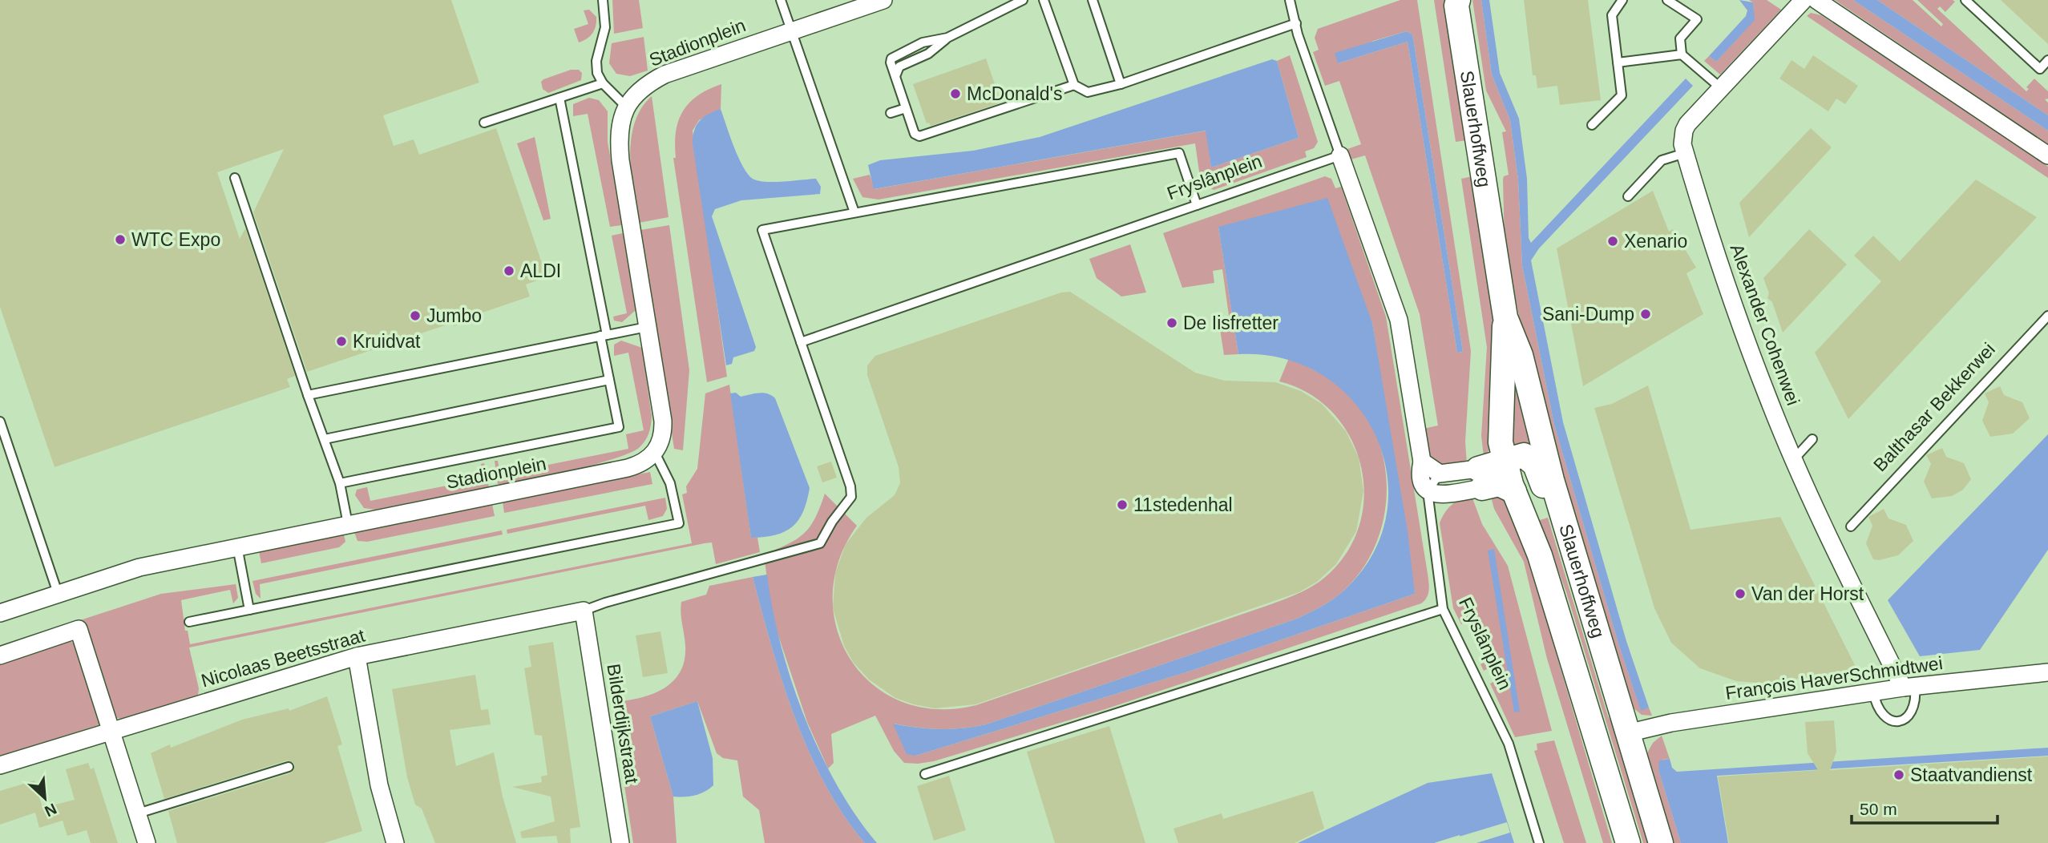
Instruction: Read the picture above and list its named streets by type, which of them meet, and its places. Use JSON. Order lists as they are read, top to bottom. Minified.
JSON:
{"streets":{"main road":["Slauerhoffweg"],"street":["Stadionplein","Fryslânplein","Alexander Cohenwei","Nicolaas Beetsstraat","François HaverSchmidtwei","Bilderdijkstraat"],"lane":["Balthasar Bekkerwei"]},"crossings":[["Slauerhoffweg","François HaverSchmidtwei"],["Alexander Cohenwei","François HaverSchmidtwei"],["Nicolaas Beetsstraat","Bilderdijkstraat"]],"places":["McDonald's","WTC Expo","Xenario","ALDI","Sani-Dump","Jumbo","De Iisfretter","Kruidvat","11stedenhal","Van der Horst","Staatvandienst"],"scale_bar":"50 m","north":"bottom right"}
